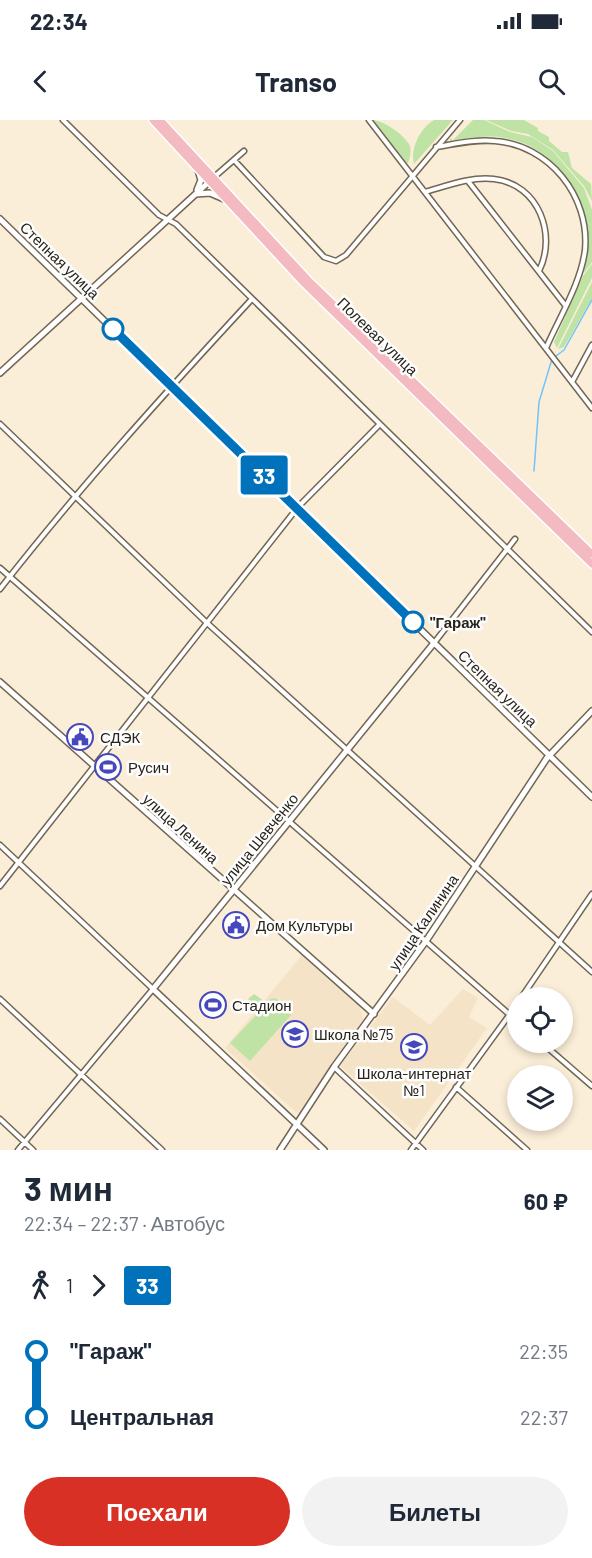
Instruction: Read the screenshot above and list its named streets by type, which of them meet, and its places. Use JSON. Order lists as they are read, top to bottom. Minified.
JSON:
{"streets":{"highway":["Полевая улица"],"street":["Степная улица","улица Ленина","улица Шевченко","улица Калинина"]},"crossings":[["Степная улица","улица Шевченко"],["Степная улица","улица Калинина"],["улица Ленина","улица Шевченко"],["улица Ленина","улица Калинина"]],"places":{"other":["\"Гараж\""],"public building":["СДЭК","Дом Культуры"],"sports":["Русич","Стадион"],"school or university":["Школа №75","Школа-интернат №1"]},"lines":["bus line 33"],"page":{"status":"22:34","header":"Transo","on_map":"33","heading":["3 мин","22:34 – 22:37 · Автобус","60 ₽"],"legs":["1","33"],"list":[{"name":"\"Гараж\"","value":"22:35"},{"name":"Центральная","value":"22:37"}],"buttons":["Поехали","Билеты"]}}
